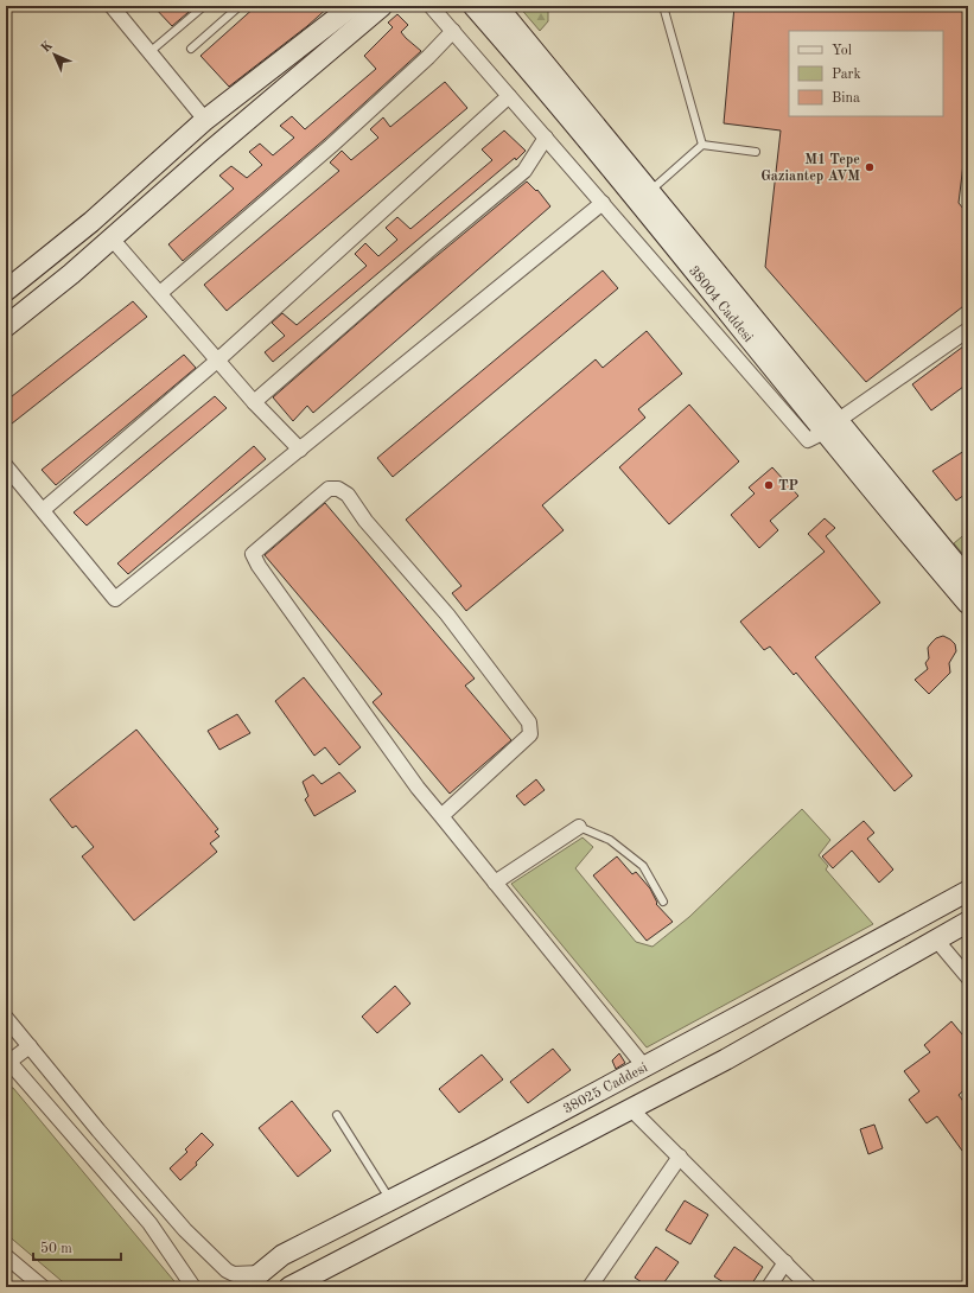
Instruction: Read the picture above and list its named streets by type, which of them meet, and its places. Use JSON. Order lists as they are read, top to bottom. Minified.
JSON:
{"streets":{"street":["38004 Caddesi","38025 Caddesi"]},"places":["M1 Tepe Gaziantep AVM","TP"],"legend":["Yol","Park","Bina"],"scale_bar":"50 m","north":"top left"}
